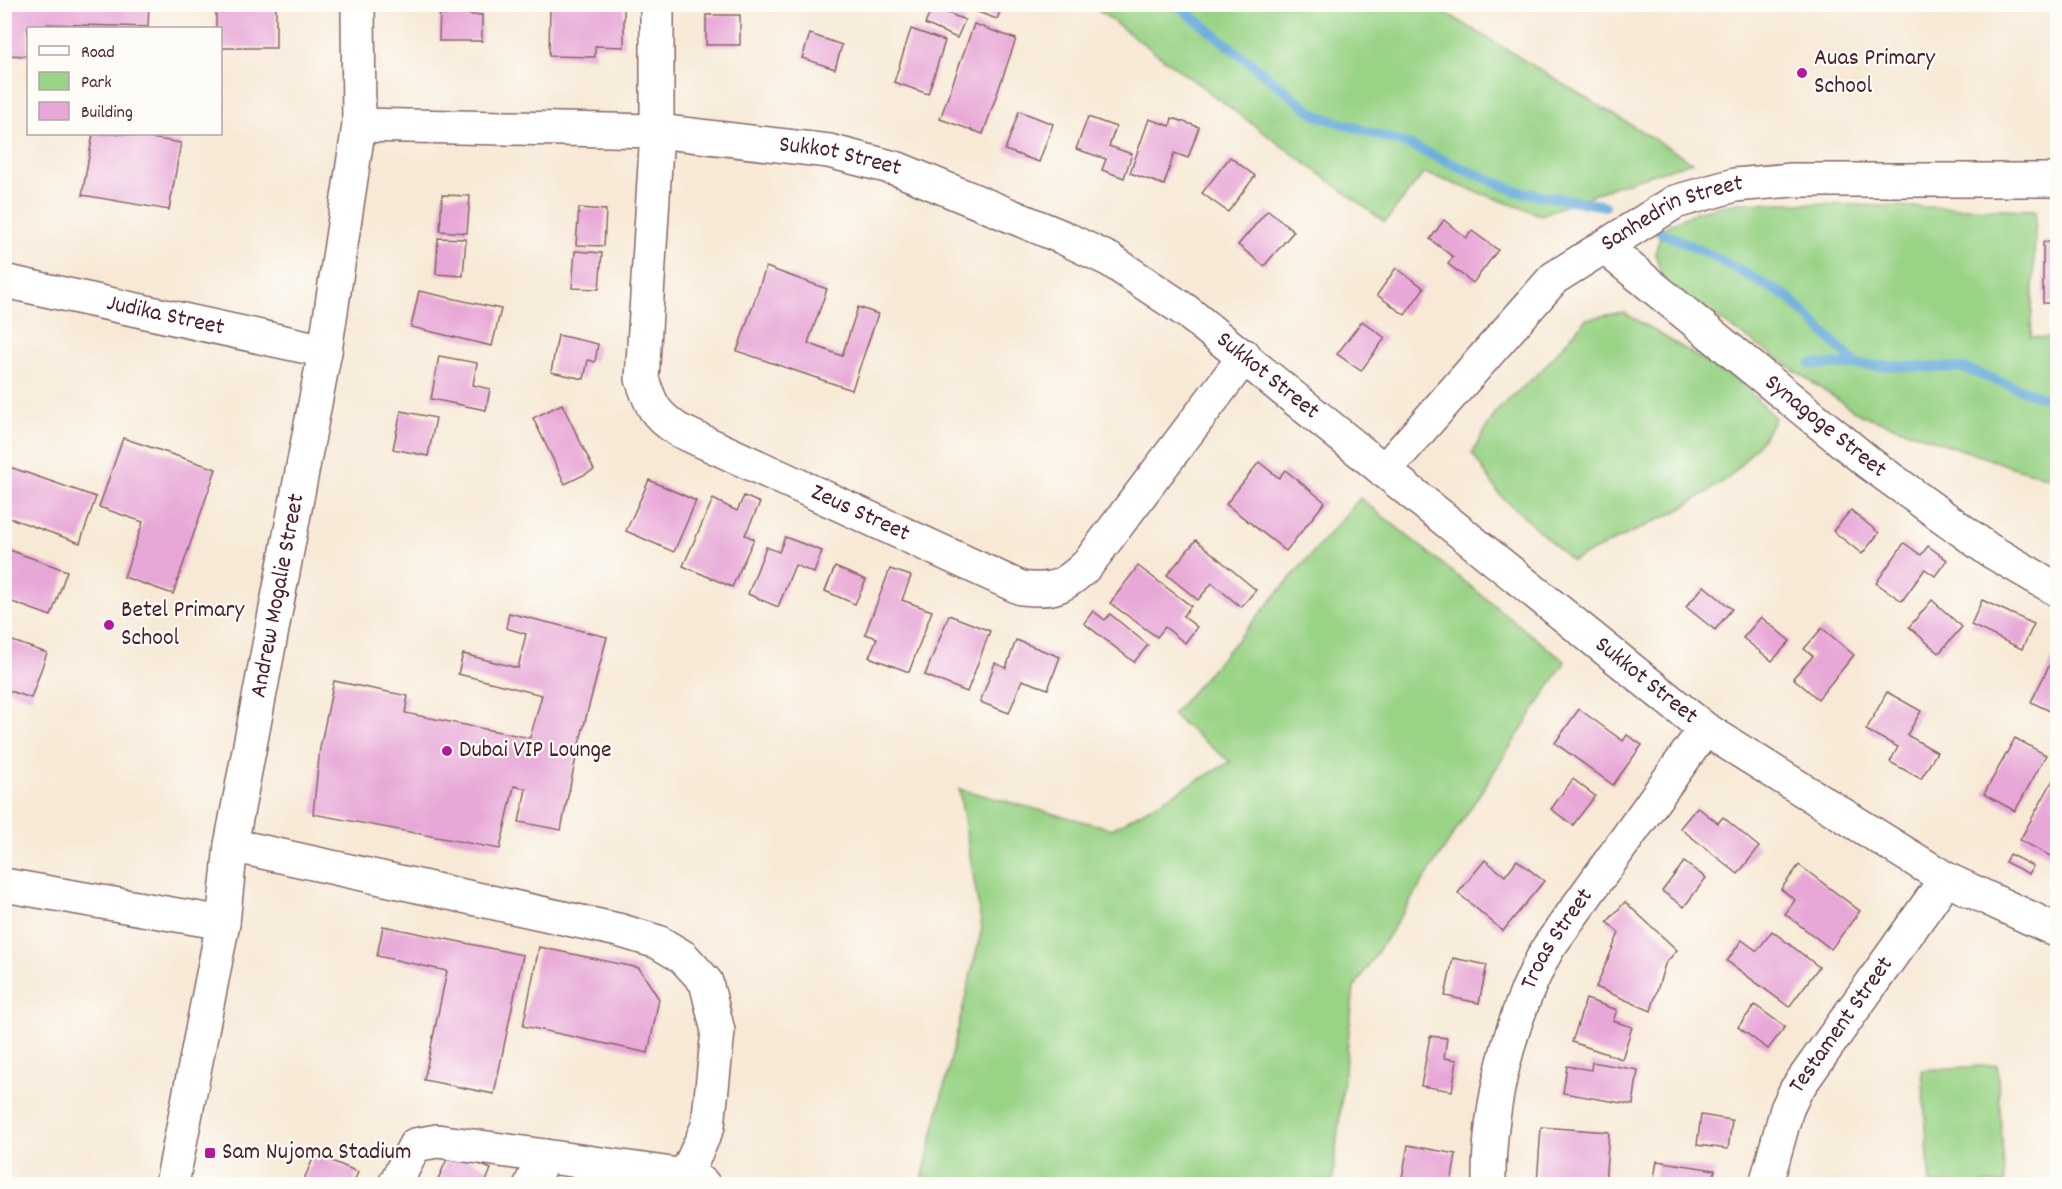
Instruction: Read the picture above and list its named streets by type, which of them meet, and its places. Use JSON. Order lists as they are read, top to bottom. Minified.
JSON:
{"streets":{"street":["Sukkot Street","Sanhedrin Street","Judika Street","Synagoge Street","Zeus Street","Andrew Mogalie Street","Troas Street","Testament Street"]},"crossings":[["Sukkot Street","Sanhedrin Street"],["Sukkot Street","Zeus Street"],["Sukkot Street","Andrew Mogalie Street"],["Sukkot Street","Troas Street"],["Sukkot Street","Testament Street"],["Sanhedrin Street","Synagoge Street"],["Judika Street","Andrew Mogalie Street"]],"places":{"other":["Auas Primary School","Betel Primary School","Dubai VIP Lounge"],"transit":["Sam Nujoma Stadium"]},"legend":["Road","Park","Building"]}
